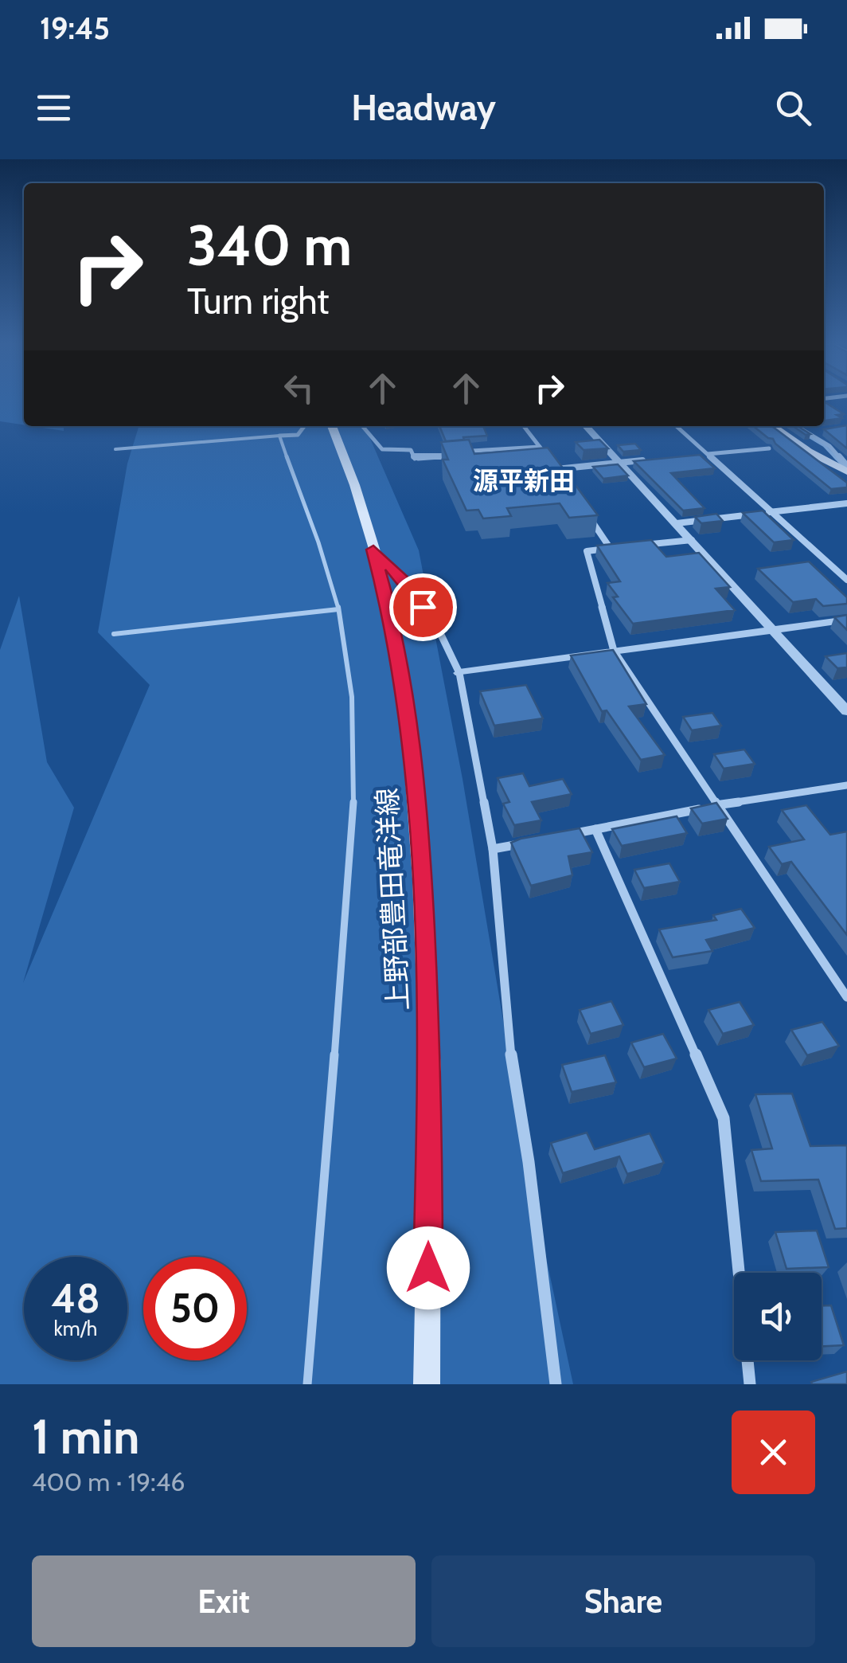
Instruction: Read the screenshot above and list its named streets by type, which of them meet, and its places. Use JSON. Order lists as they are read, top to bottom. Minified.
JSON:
{"streets":{"main road":["上野部豊田竜洋線"]},"districts":["源平新田"],"page":{"status":"19:45","header":"Headway","turn":["340 m","Turn right"],"speed":"48 km/h","limit":"50","heading":["1 min","400 m · 19:46"],"buttons":["Exit","Share"]}}
